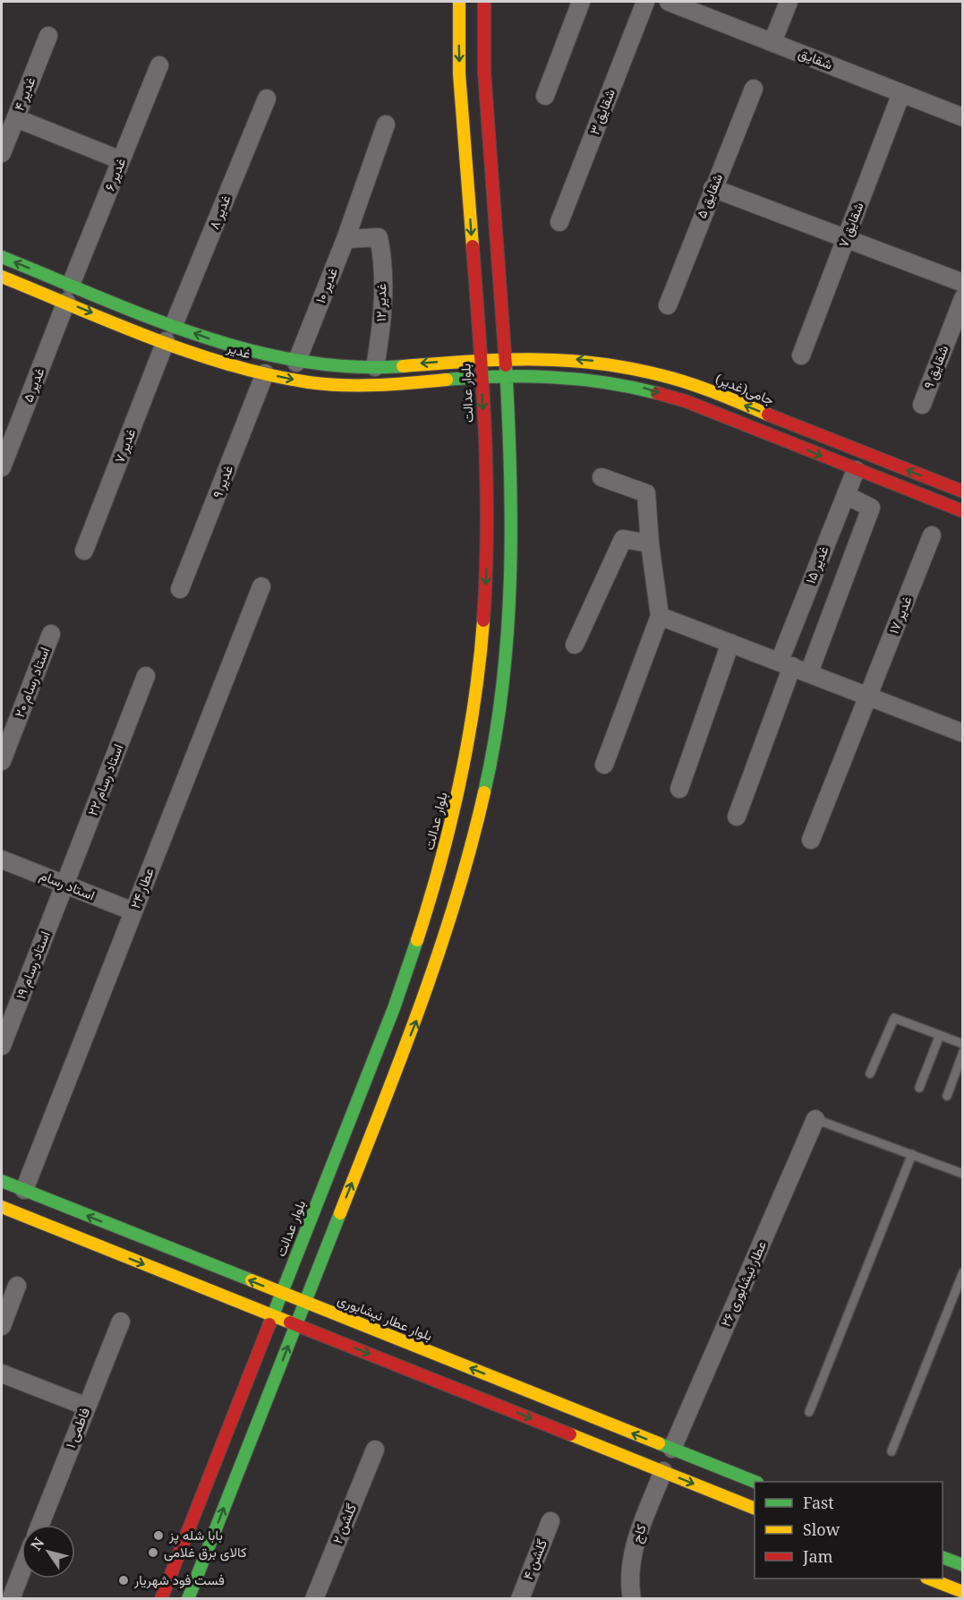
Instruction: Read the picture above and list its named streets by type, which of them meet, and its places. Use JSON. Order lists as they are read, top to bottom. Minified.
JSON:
{"streets":{"street":["شقایق","غدیر ۴","شقایق ۳","غدیر ۶","شقایق ۵","غدیر ۸","شقایق ۷","غدیر ۱۰","غدیر ۱۲","غدیر","شقایق ۹","غدیر ۵","جامی(غدیر)","بلوار عدالت","غدیر ۷","غدیر ۹","غدیر ۱۵","غدیر ۱۷","استاد رسام ۲۰","استاد رسام ۲۲","استاد رسام","عطار ۲۴","استاد رسام ۱۹","عطار نیشابوری ۲۶","بلوار عطار نیشابوری","فاطمی ۱","گلشن ۲","کاج","گلشن ۴"]},"crossings":[["شقایق","شقایق ۷"],["غدیر ۶","غدیر"],["غدیر ۸","غدیر"],["غدیر ۱۰","غدیر ۱۲"],["غدیر ۱۰","غدیر"],["غدیر ۱۲","غدیر"],["غدیر","غدیر ۵"],["غدیر","جامی(غدیر)"],["غدیر","بلوار عدالت"],["غدیر","غدیر ۷"],["غدیر","غدیر ۹"],["جامی(غدیر)","بلوار عدالت"],["بلوار عدالت","بلوار عطار نیشابوری"],["استاد رسام ۲۲","استاد رسام"],["استاد رسام ۲۲","استاد رسام ۱۹"],["استاد رسام","عطار ۲۴"],["استاد رسام","استاد رسام ۱۹"],["عطار ۲۴","بلوار عطار نیشابوری"],["عطار نیشابوری ۲۶","بلوار عطار نیشابوری"]],"places":["بابا شله پز","کالای برق غلامی","فست فود شهریار"],"legend":["Fast","Slow","Jam"],"north":"top left"}
